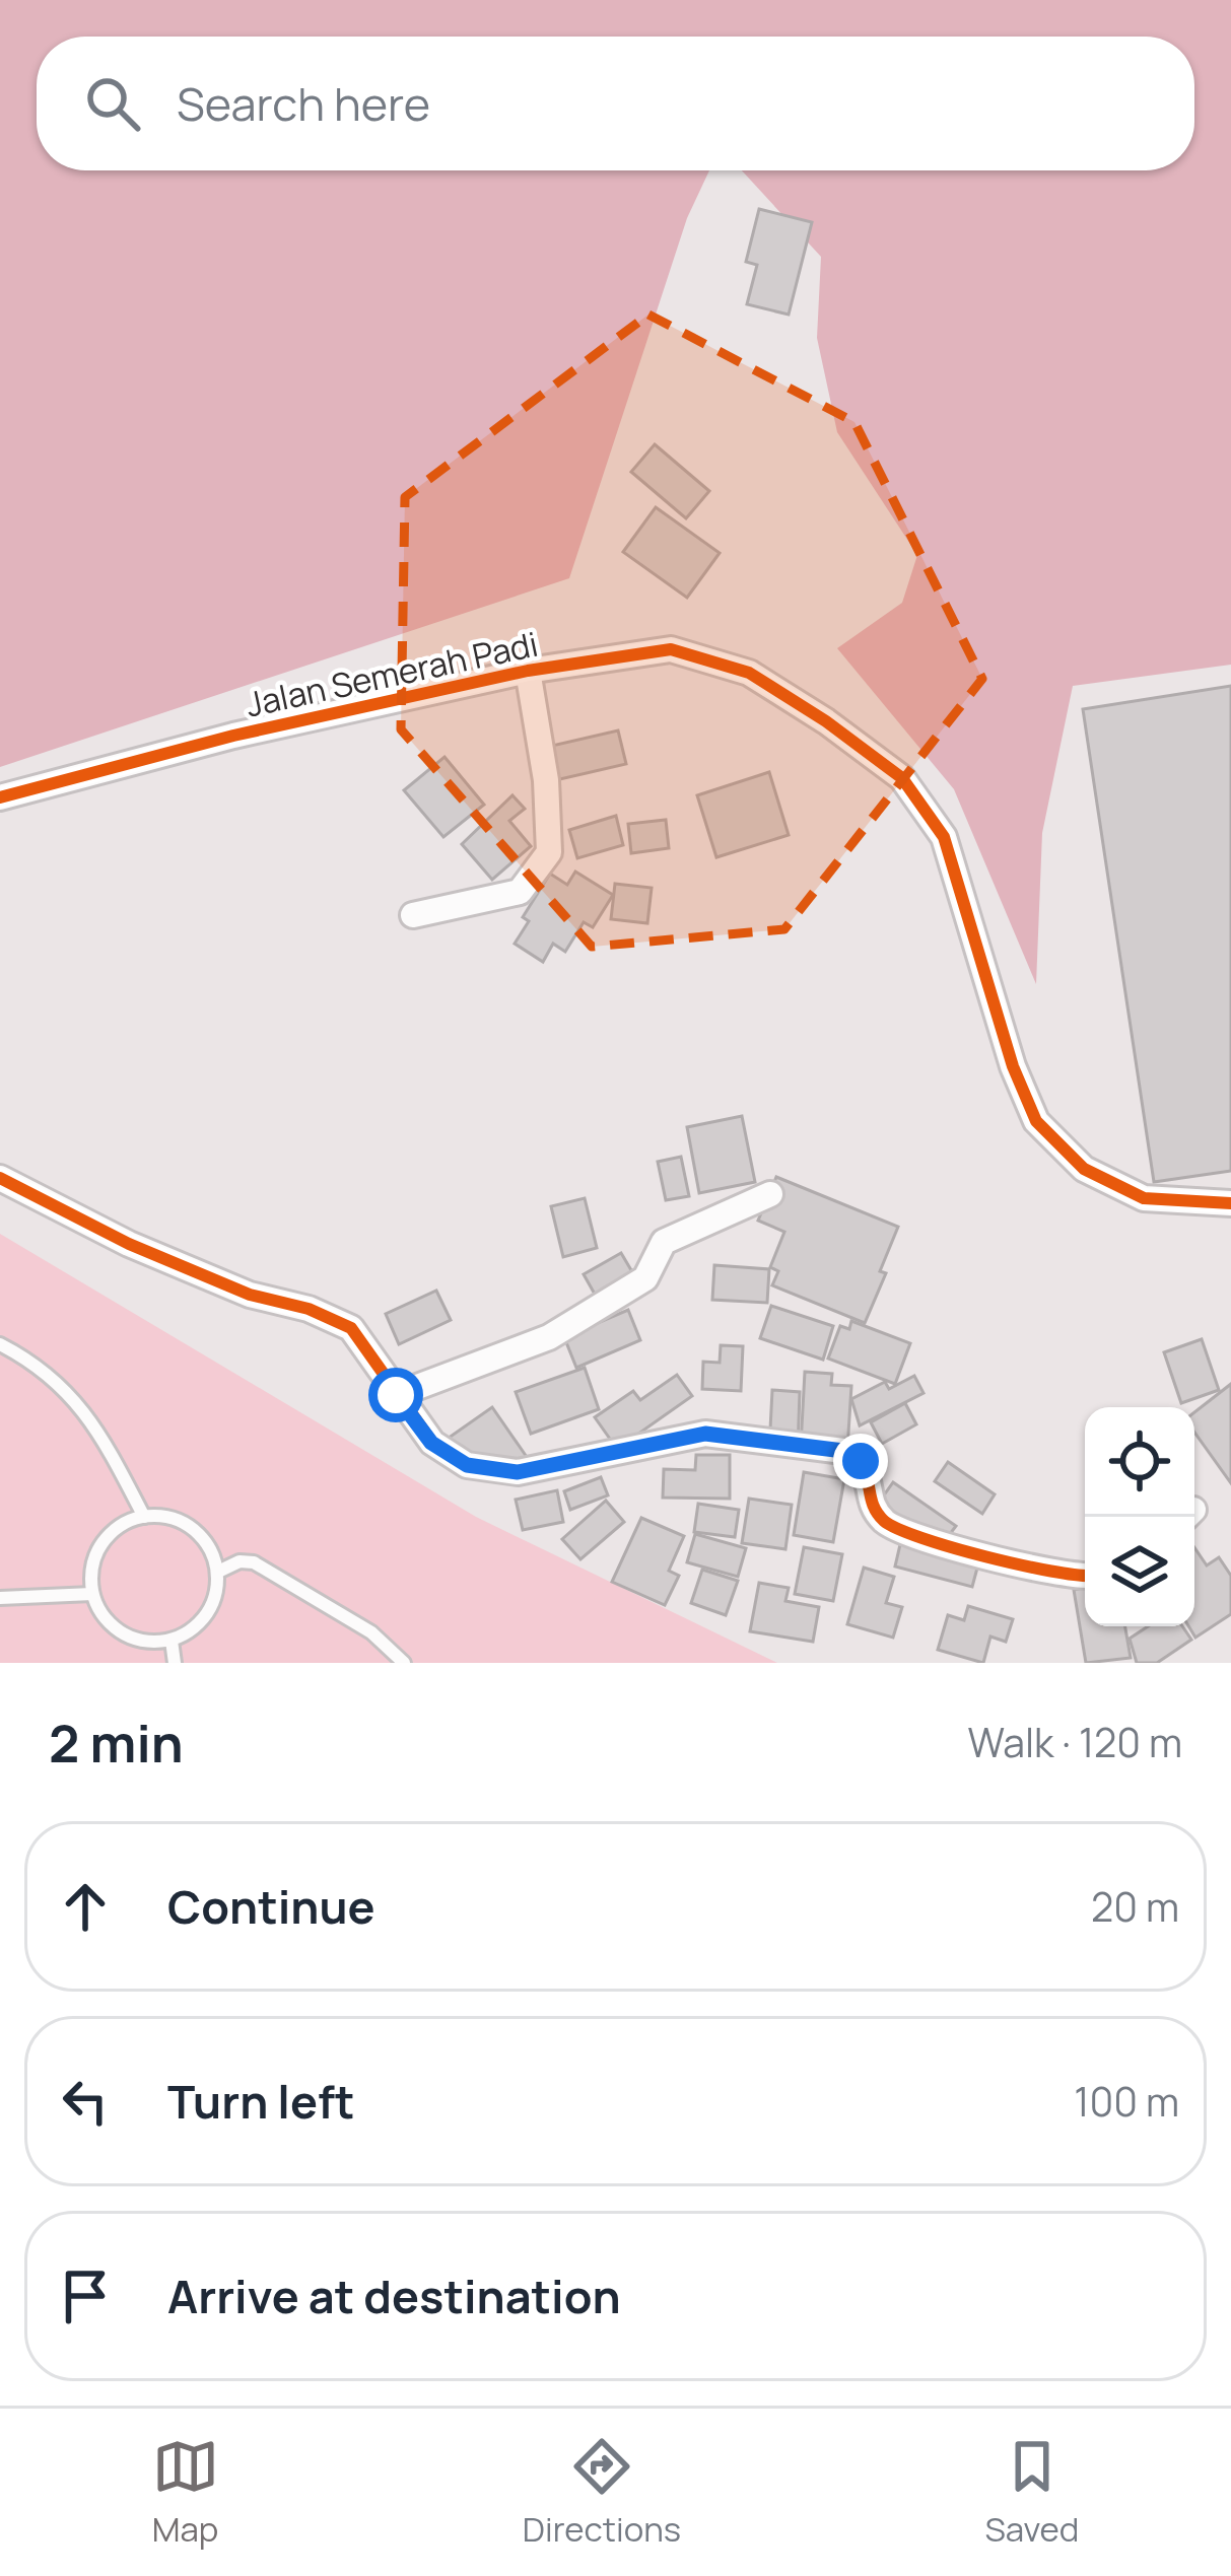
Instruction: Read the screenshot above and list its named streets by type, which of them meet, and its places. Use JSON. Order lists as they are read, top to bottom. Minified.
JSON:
{"streets":{"street":["Jalan Semerah Padi"]},"page":{"search":"Search here","heading":["2 min","Walk · 120 m"],"list":[["Continue","20 m"],["Turn left","100 m"],"Arrive at destination"],"nav":["Map","Directions","Saved"]}}
